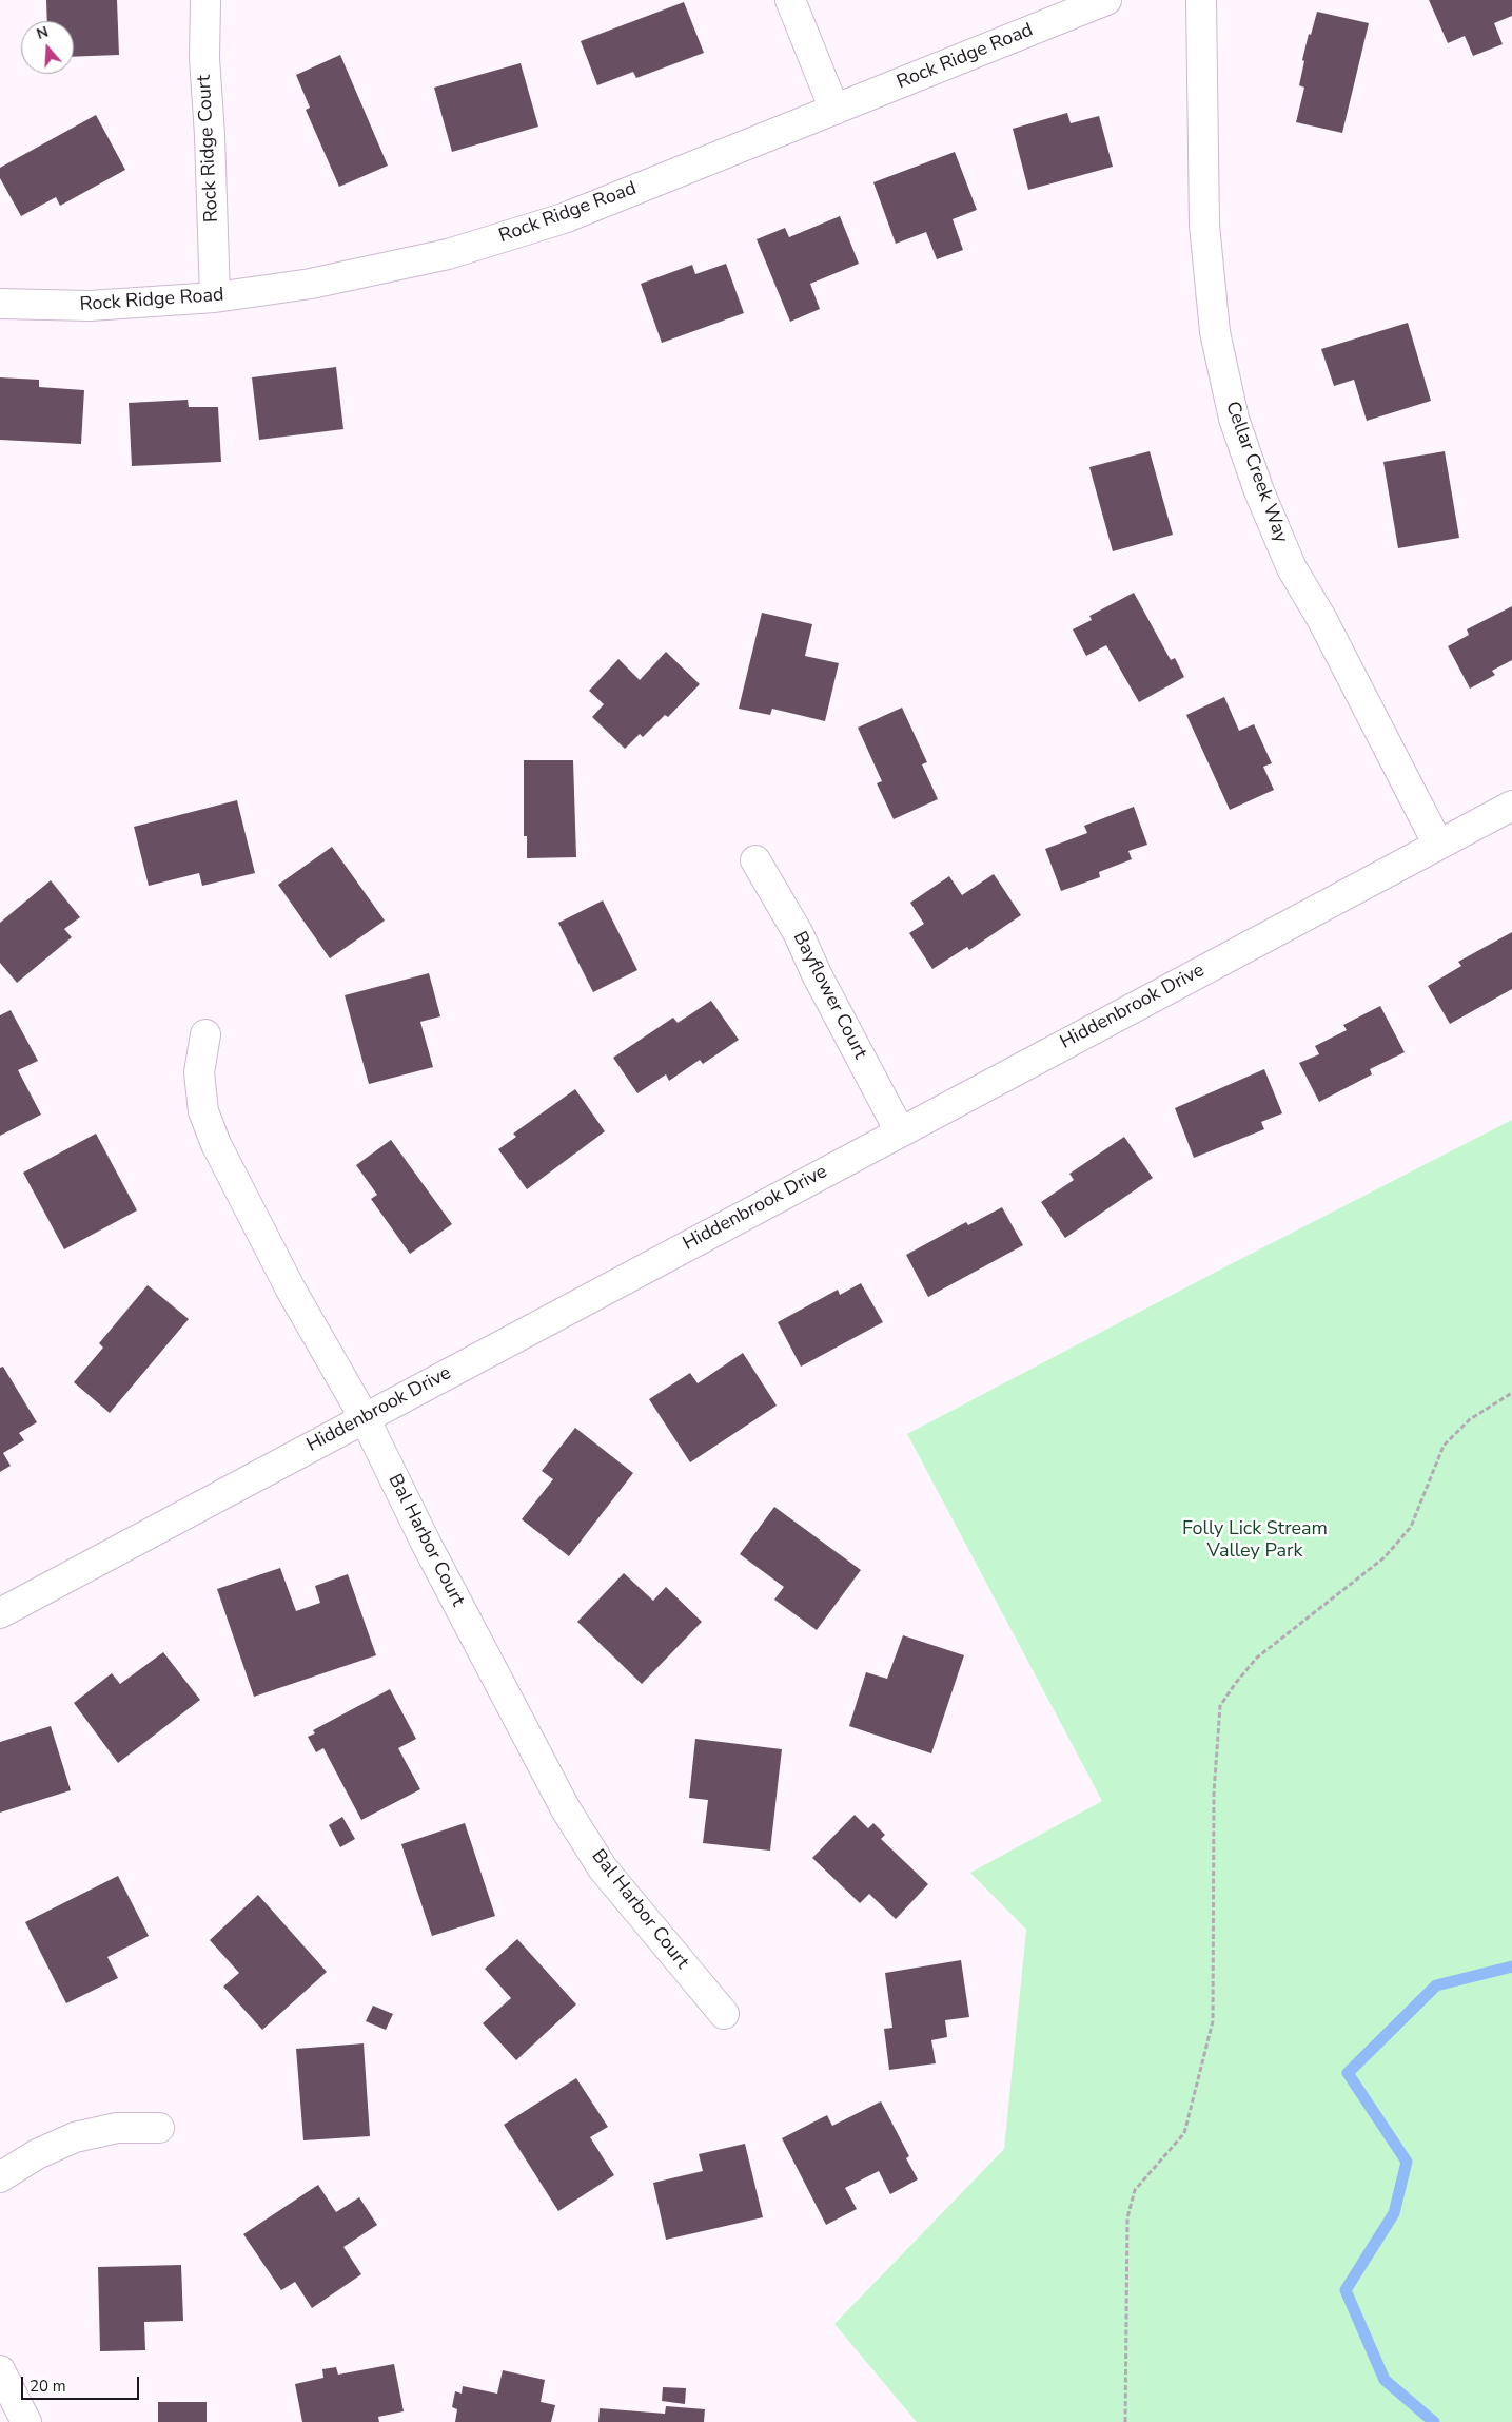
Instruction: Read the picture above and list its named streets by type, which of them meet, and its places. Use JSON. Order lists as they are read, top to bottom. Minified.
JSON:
{"streets":{"street":["Rock Ridge Road","Rock Ridge Court","Cellar Creek Way","Bayflower Court","Hiddenbrook Drive","Bal Harbor Court"]},"crossings":[["Rock Ridge Road","Rock Ridge Court"],["Cellar Creek Way","Hiddenbrook Drive"],["Bayflower Court","Hiddenbrook Drive"],["Hiddenbrook Drive","Bal Harbor Court"]],"parks":["Folly Lick Stream Valley Park"],"scale_bar":"20 m","north":"top"}
